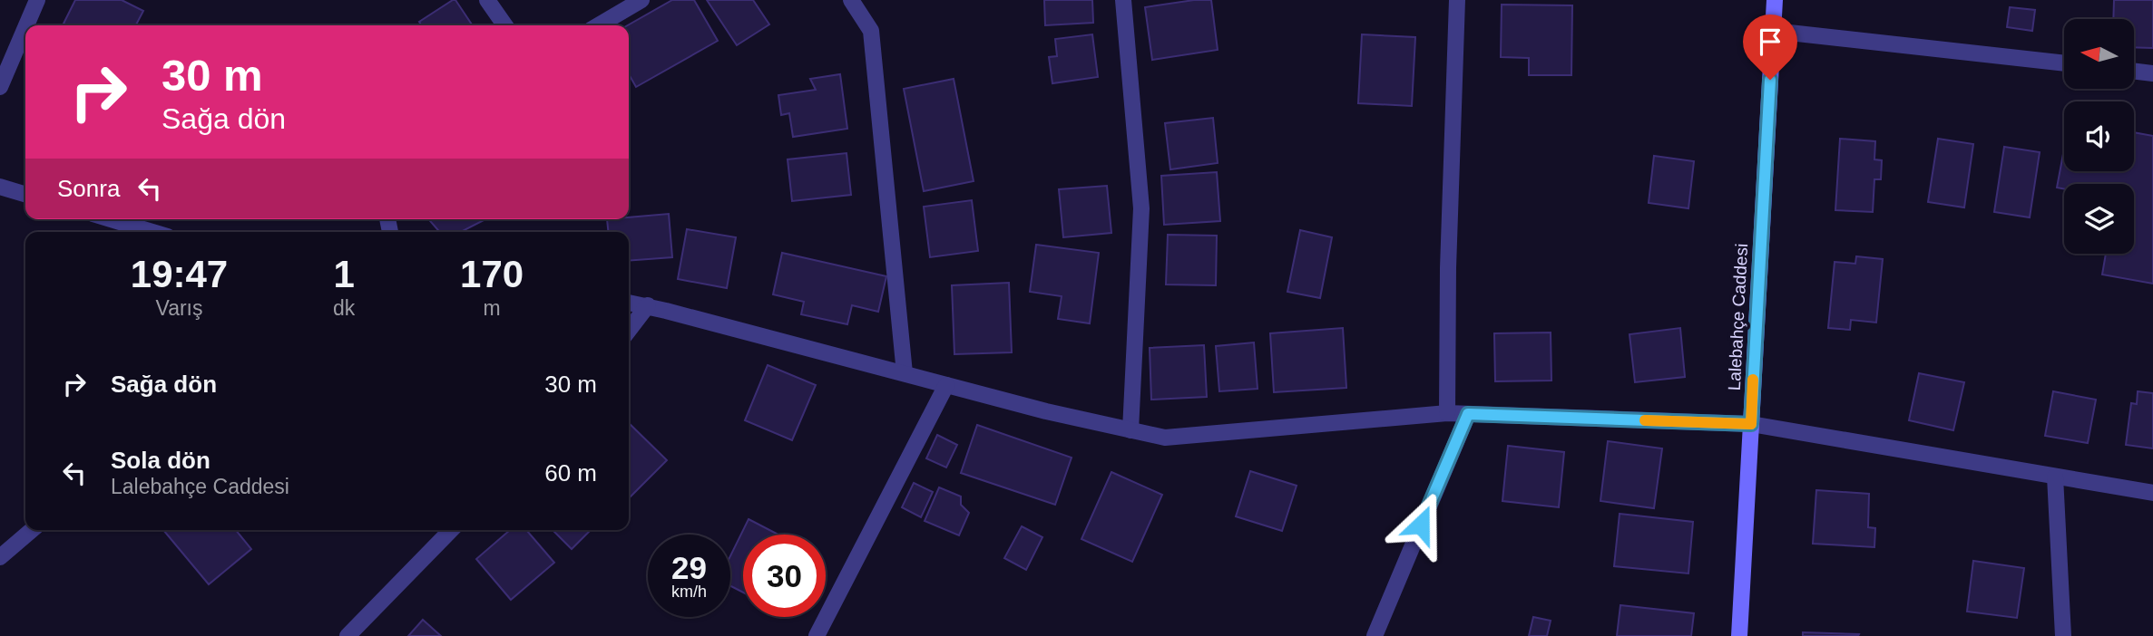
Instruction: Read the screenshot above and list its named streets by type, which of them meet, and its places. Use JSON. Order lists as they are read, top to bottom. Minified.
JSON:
{"streets":{"street":["Lalebahçe Caddesi"]},"north":"left","page":{"turn":["30 m","Sağa dön"],"then":"Sonra","eta":["19:47","Varış","1","dk","170","m"],"list":[{"name":"Sağa dön","value":"30 m"},{"name":"Sola dön","note":"Lalebahçe Caddesi","value":"60 m"}],"speed":"29 km/h","limit":"30"}}
